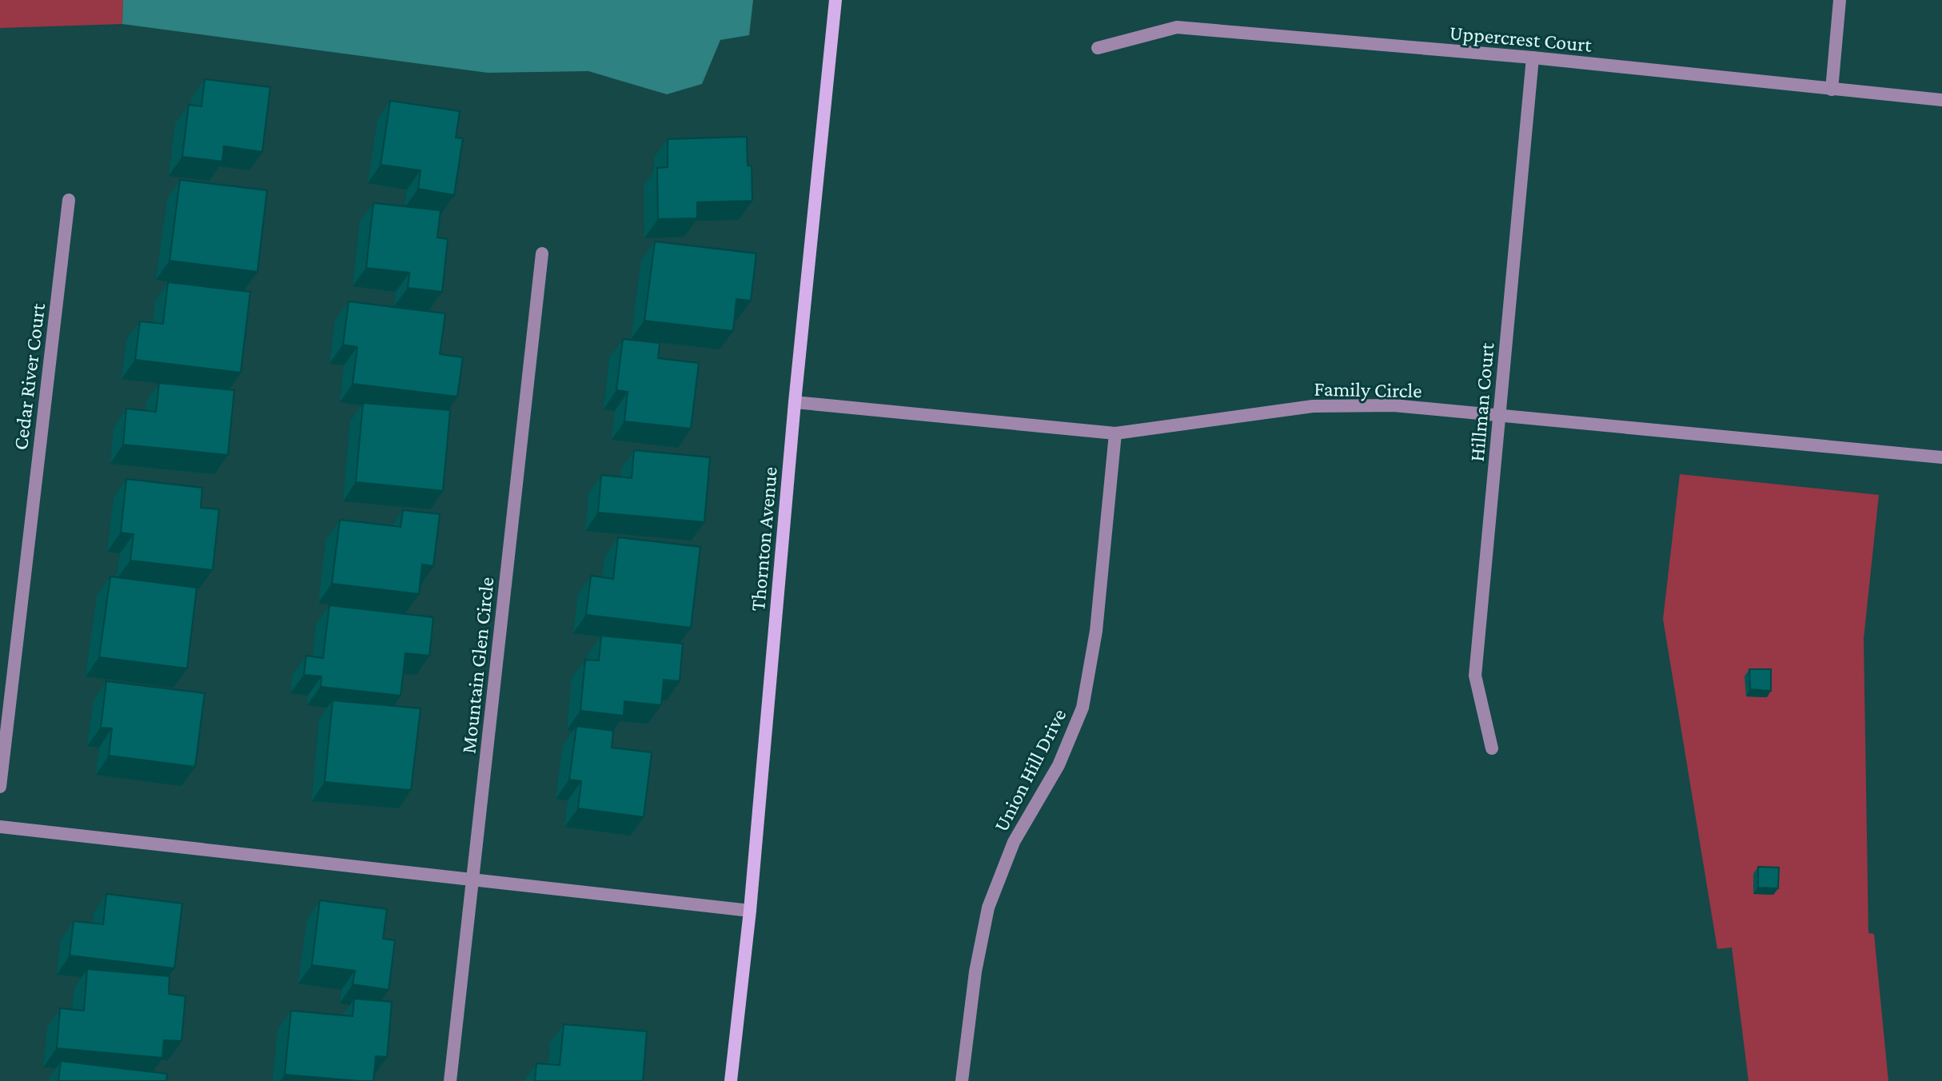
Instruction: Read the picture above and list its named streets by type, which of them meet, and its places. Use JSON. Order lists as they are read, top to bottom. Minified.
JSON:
{"streets":{"street":["Uppercrest Court","Cedar River Court","Family Circle","Hillman Court","Thornton Avenue","Mountain Glen Circle","Union Hill Drive"]},"crossings":[["Uppercrest Court","Hillman Court"],["Family Circle","Hillman Court"],["Family Circle","Thornton Avenue"],["Family Circle","Union Hill Drive"]]}
